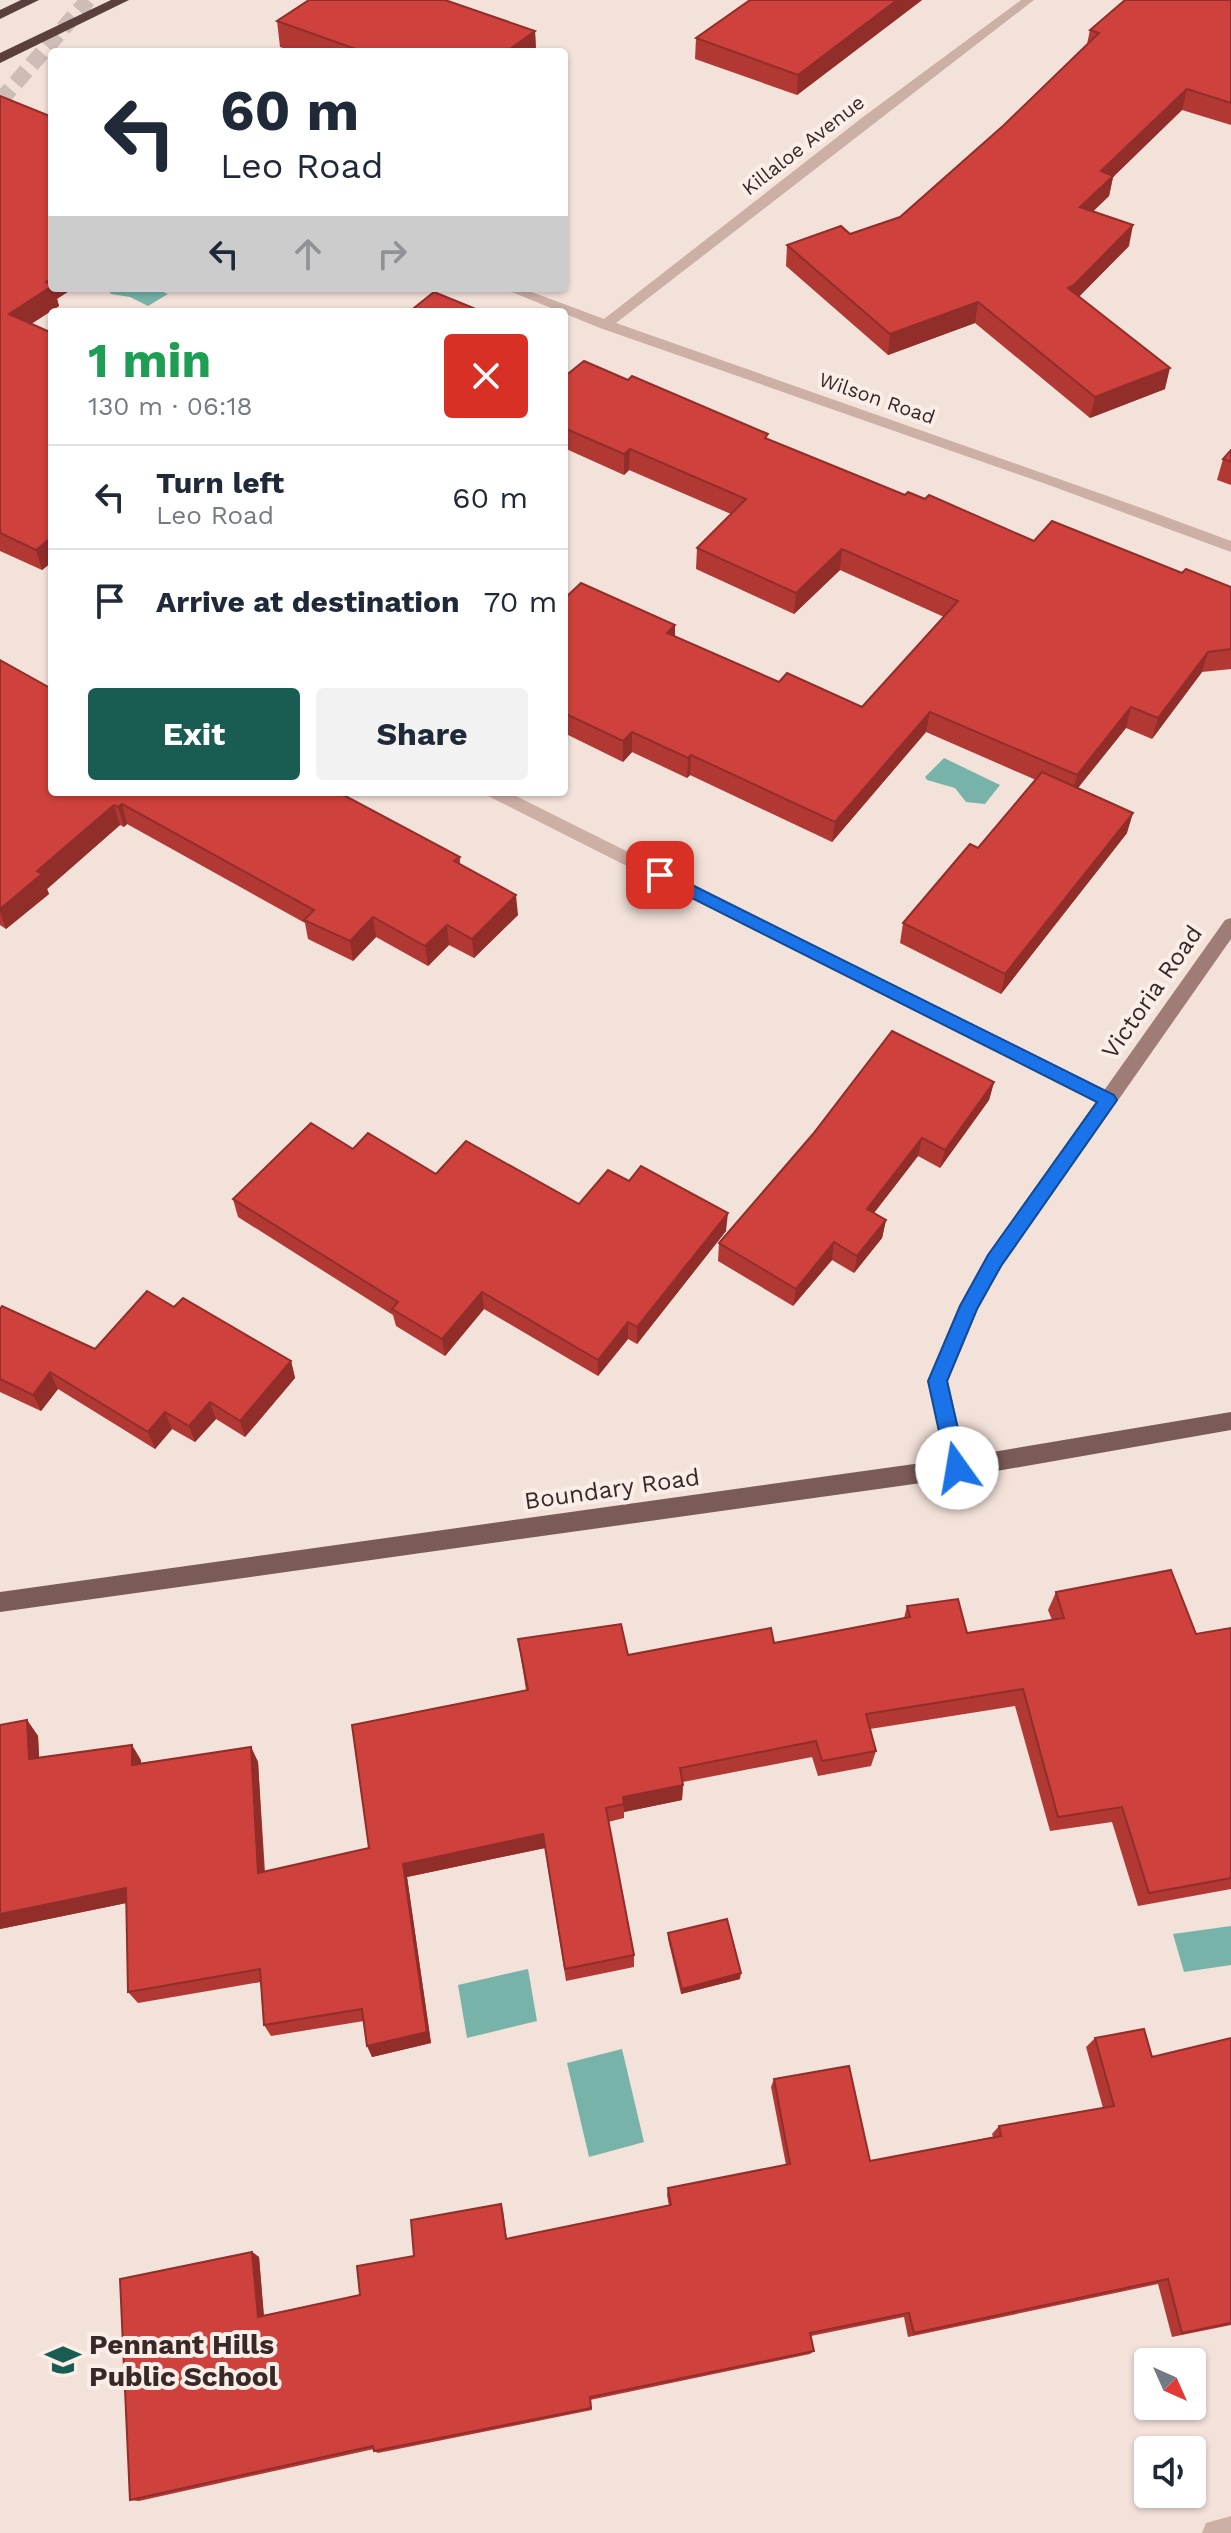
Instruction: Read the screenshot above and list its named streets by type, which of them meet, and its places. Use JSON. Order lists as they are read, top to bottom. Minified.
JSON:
{"streets":{"main road":["Boundary Road"],"street":["Killaloe Avenue","Wilson Road","Victoria Road"]},"crossings":[["Killaloe Avenue","Wilson Road"],["Victoria Road","Boundary Road"]],"places":{"school or university":["Pennant Hills Public School"]},"north":"bottom right","page":{"turn":["60 m","Leo Road"],"heading":["1 min","130 m · 06:18"],"list":[{"name":"Turn left","note":"Leo Road","value":"60 m"},{"name":"Arrive at destination","value":"70 m"}],"buttons":["Exit","Share"]}}
